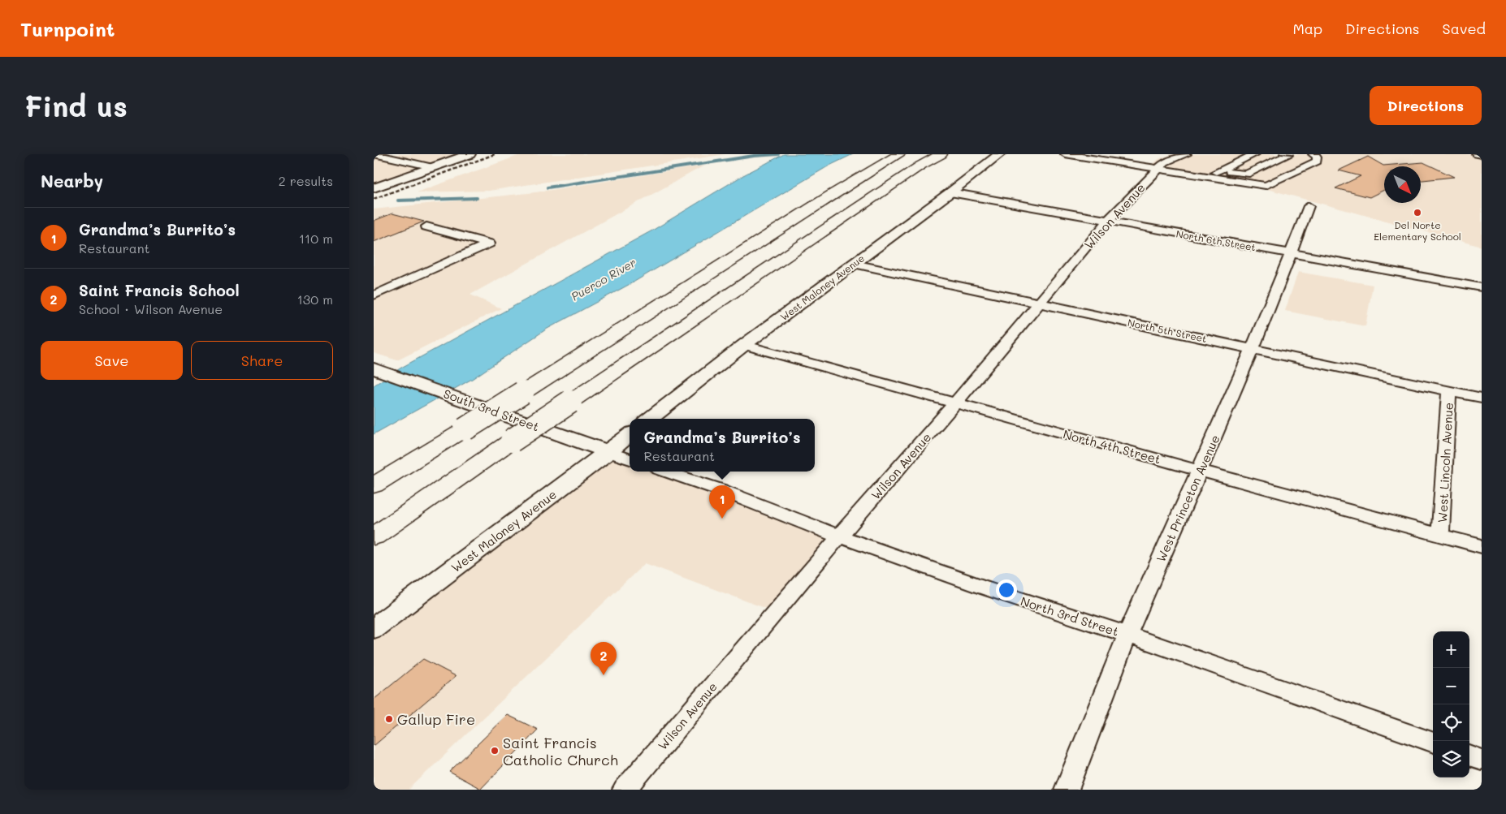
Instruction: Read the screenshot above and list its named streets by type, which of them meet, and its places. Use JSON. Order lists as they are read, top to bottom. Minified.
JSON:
{"streets":{"main road":["West Maloney Avenue","South 3rd Street"],"street":["Wilson Avenue","North 6th Street","North 5th Street","North 4th Street","West Lincoln Avenue","West Princeton Avenue","North 3rd Street"]},"crossings":[["Wilson Avenue","North 6th Street"],["Wilson Avenue","North 5th Street"],["Wilson Avenue","North 4th Street"],["Wilson Avenue","North 3rd Street"],["North 6th Street","West Maloney Avenue"],["North 6th Street","West Princeton Avenue"],["West Maloney Avenue","North 5th Street"],["West Maloney Avenue","South 3rd Street"],["West Maloney Avenue","North 4th Street"],["North 5th Street","West Lincoln Avenue"],["North 5th Street","West Princeton Avenue"],["North 4th Street","West Lincoln Avenue"],["North 4th Street","West Princeton Avenue"],["West Princeton Avenue","North 3rd Street"]],"water":["Puerco River"],"places":["Del Norte Elementary School","Gallup Fire","Saint Francis Catholic Church"],"north":"bottom right","page":{"header":"Turnpoint","nav":["Map","Directions","Saved"],"buttons":["Directions",["Save","Share"]],"title":"Find us","heading":["Nearby","2 results"],"list":[{"mark":"1","name":"Grandma’s Burrito’s","note":"Restaurant","value":"110 m"},{"mark":"2","name":"Saint Francis School","note":"School · Wilson Avenue","value":"130 m"}],"popup":["Grandma’s Burrito’s","Restaurant"],"pins":["1","2"],"map_buttons":["+","−"]}}
